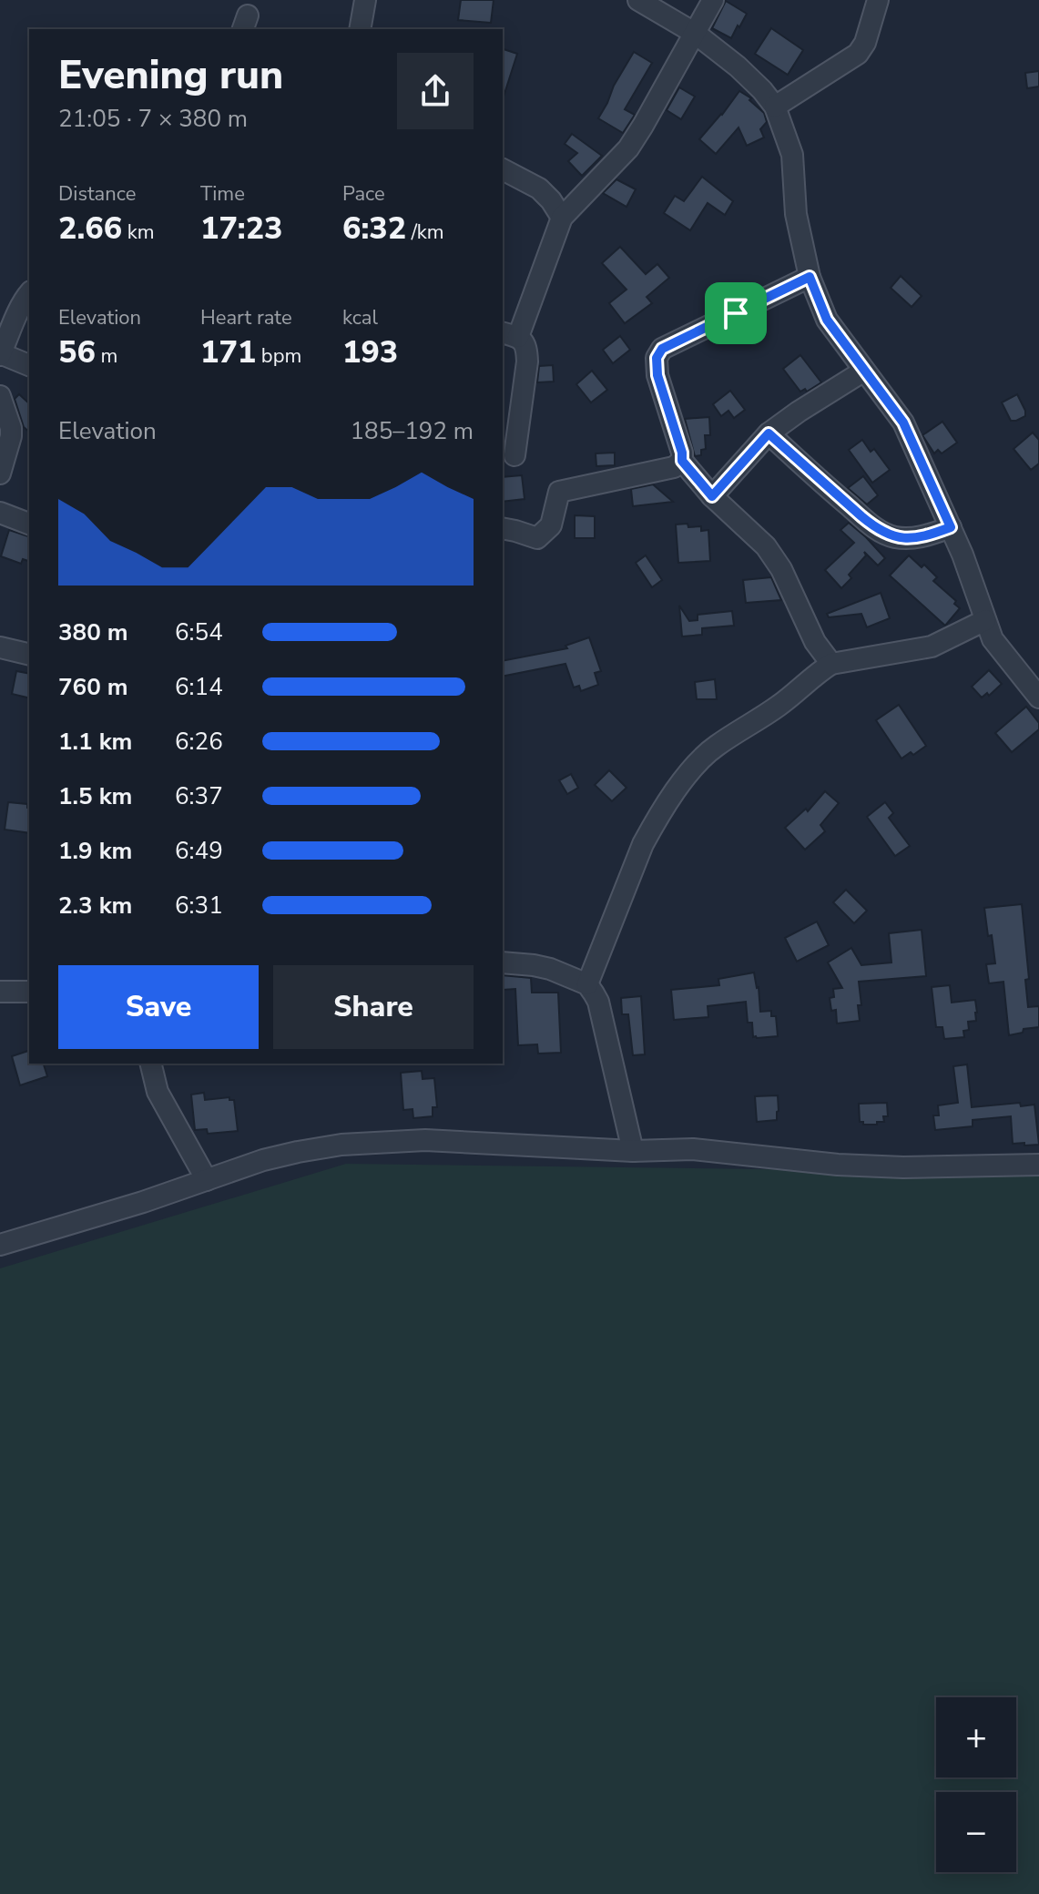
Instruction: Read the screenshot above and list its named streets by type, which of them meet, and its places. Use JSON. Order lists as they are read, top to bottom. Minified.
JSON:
{"page":{"heading":["Evening run","21:05 · 7 × 380 m"],"stats":[["Distance","2.66 km"],["Time","17:23"],["Pace","6:32 /km"],["Elevation","56 m"],["Heart rate","171 bpm"],["kcal","193"]],"chart":["Elevation","185–192 m"],"list":[{"name":"380 m","note":"6:54"},{"name":"760 m","note":"6:14"},{"name":"1.1 km","note":"6:26"},{"name":"1.5 km","note":"6:37"},{"name":"1.9 km","note":"6:49"},{"name":"2.3 km","note":"6:31"}],"buttons":["Save","Share"],"map_buttons":["+","−"]}}
